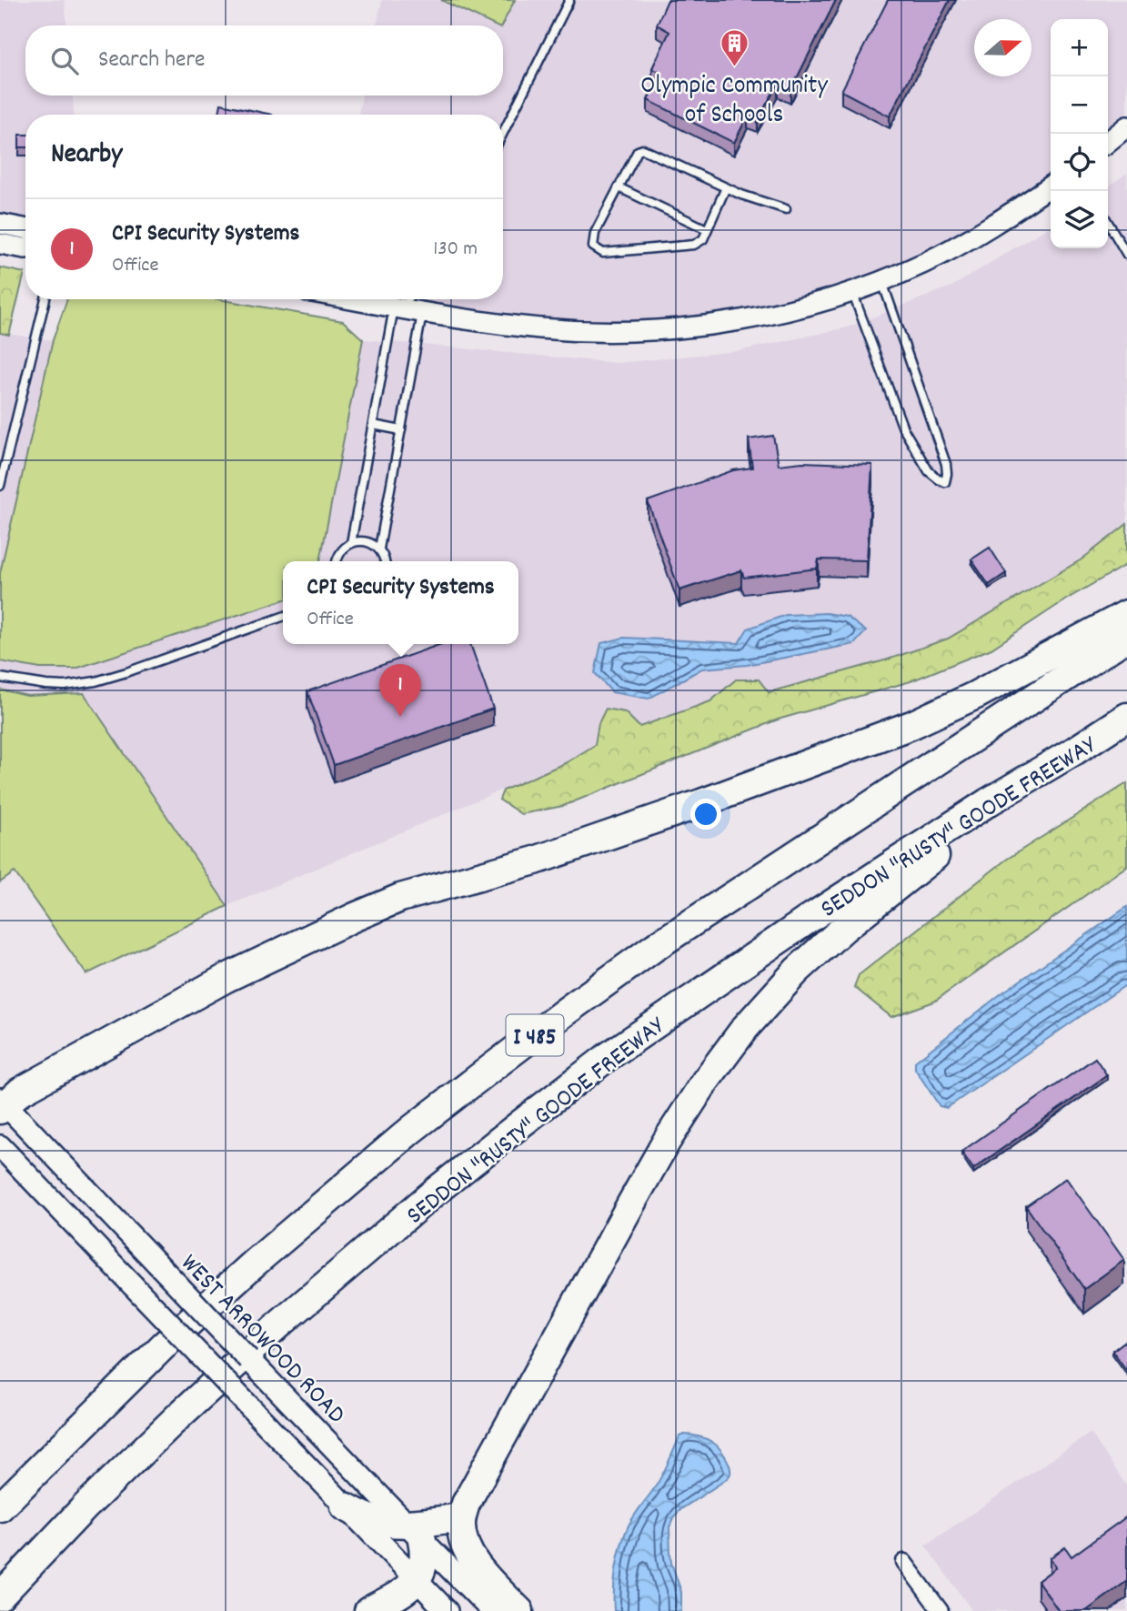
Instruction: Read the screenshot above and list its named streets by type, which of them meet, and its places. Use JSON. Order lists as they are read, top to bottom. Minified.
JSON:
{"streets":{"highway":["SEDDON \"RUSTY\" GOODE FREEWAY","I 485"],"main road":["WEST ARROWOOD ROAD"]},"places":{"building":["Olympic Community of Schools"]},"north":"right","page":{"map_buttons":["+","−"],"search":"Search here","heading":"Nearby","list":[{"mark":"1","name":"CPI Security Systems","note":"Office","value":"130 m"}],"popup":["CPI Security Systems","Office"],"pins":"1"}}
